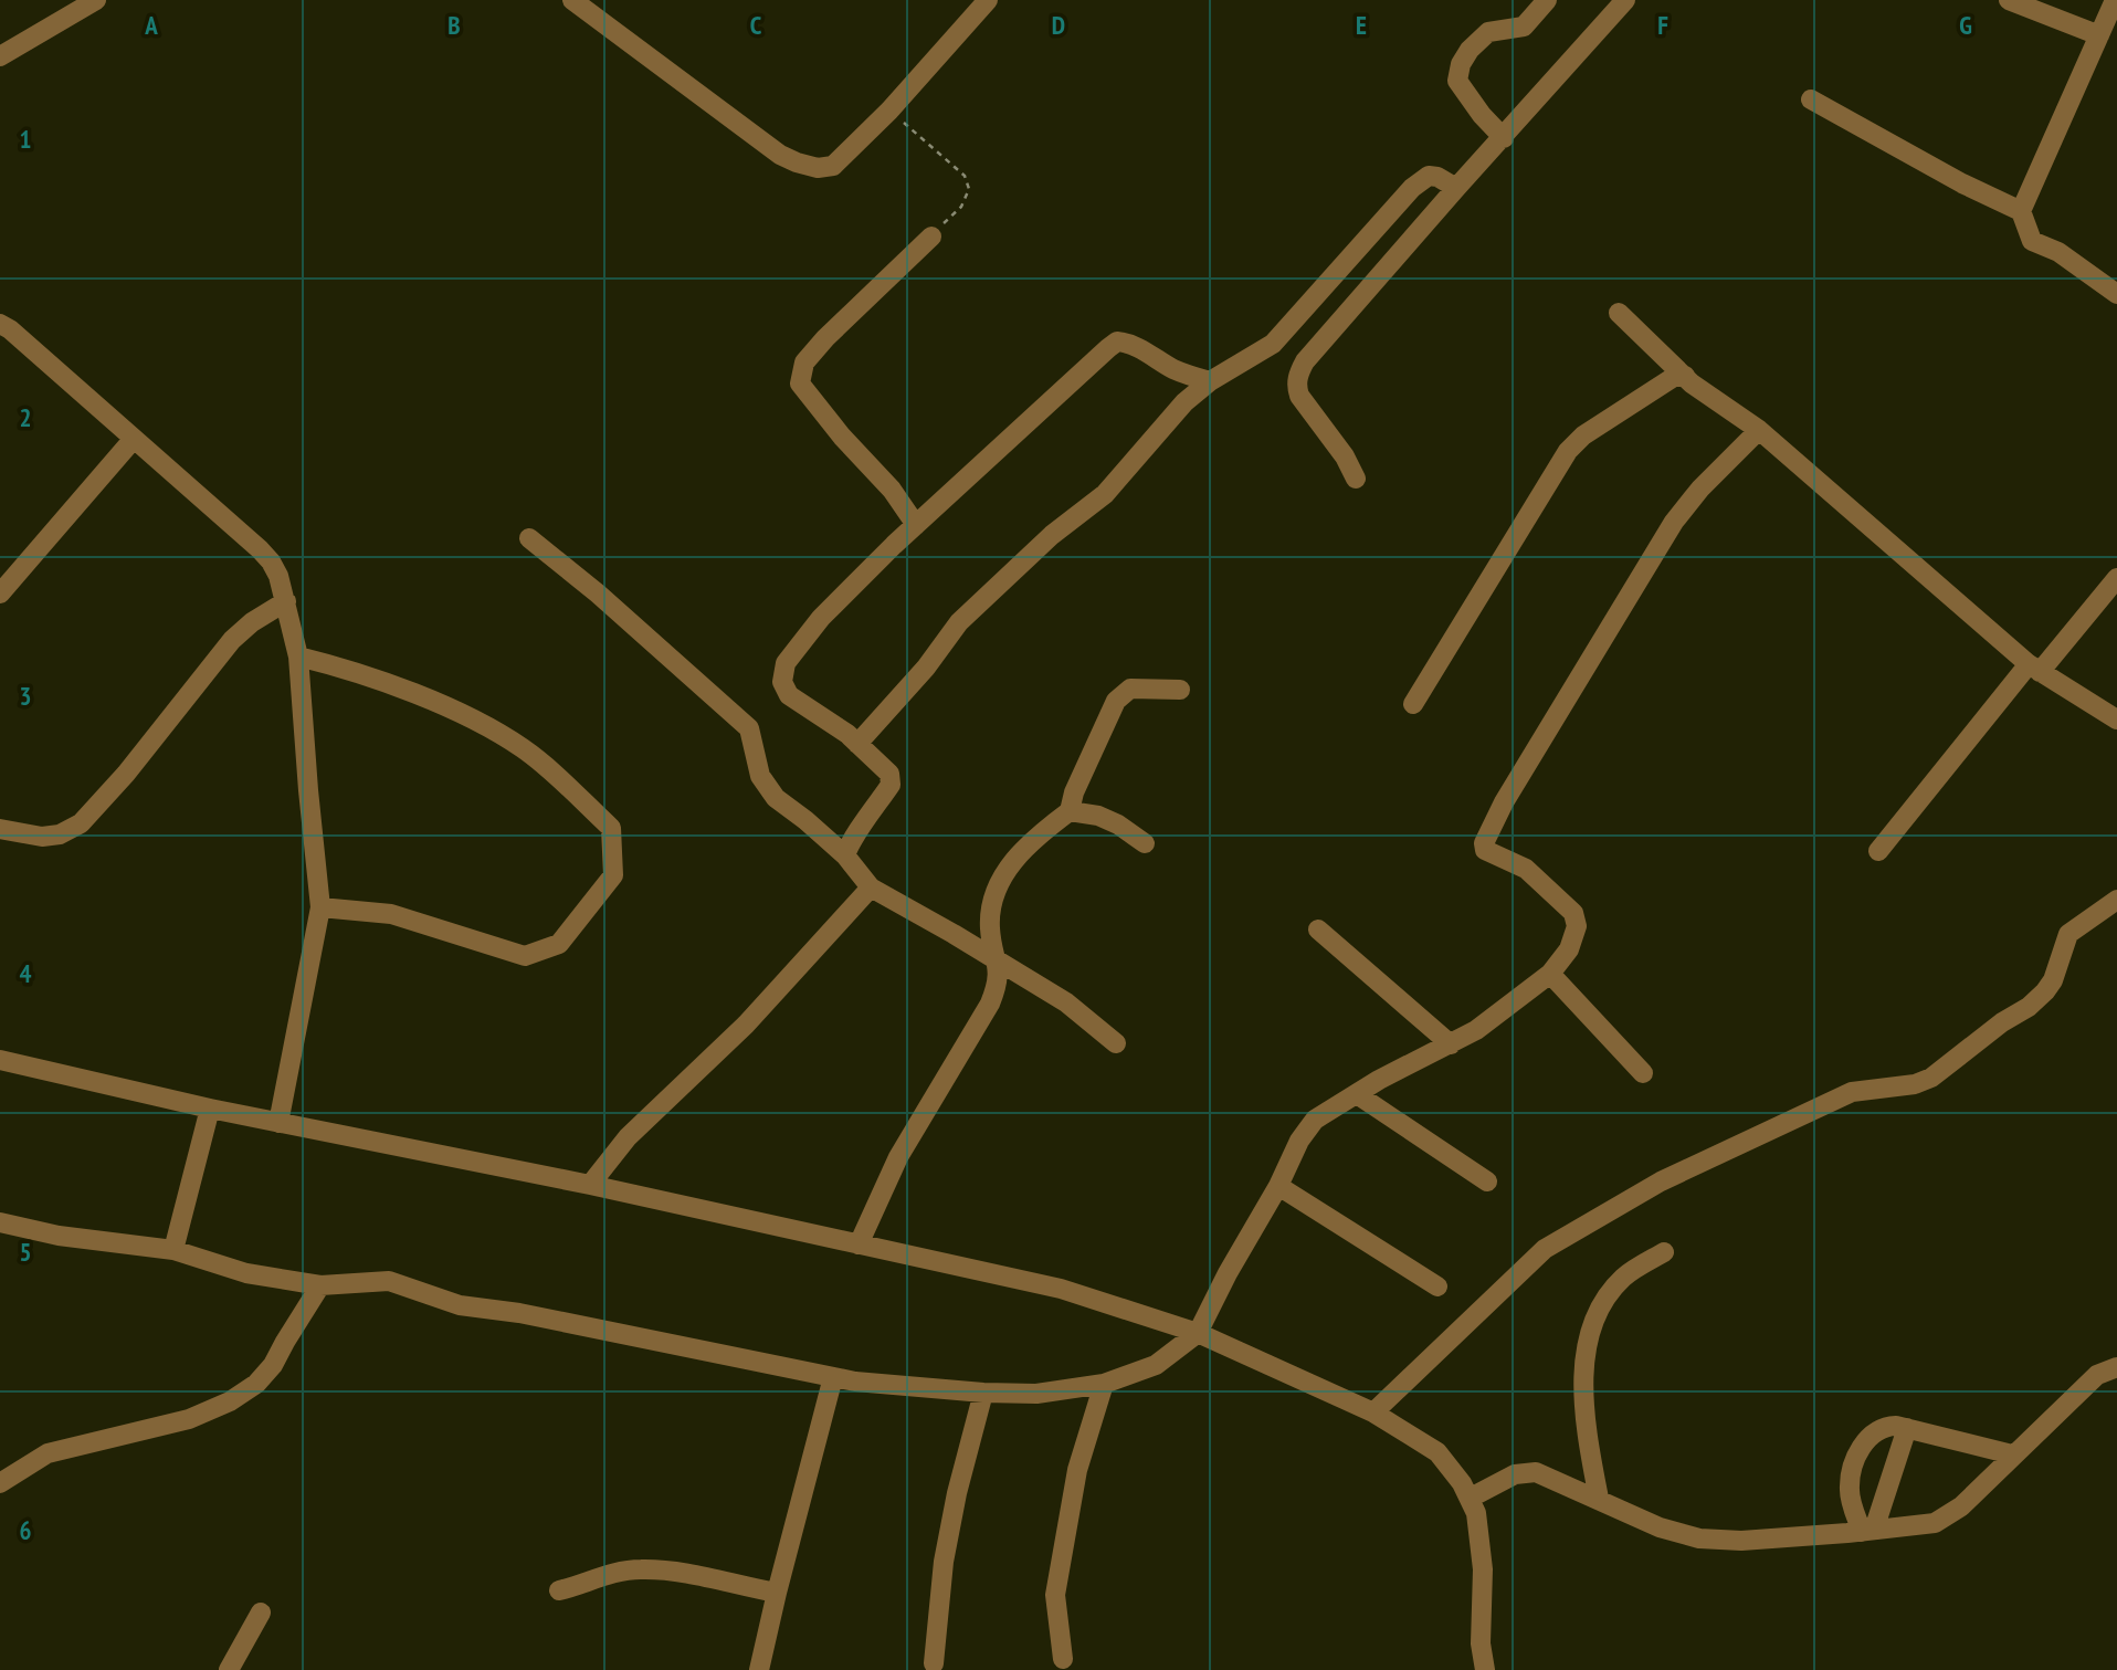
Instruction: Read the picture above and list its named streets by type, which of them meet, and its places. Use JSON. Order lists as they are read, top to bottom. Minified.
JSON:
{"grid":{"columns":["A","B","C","D","E","F","G"],"rows":["1","2","3","4","5","6"]}}
